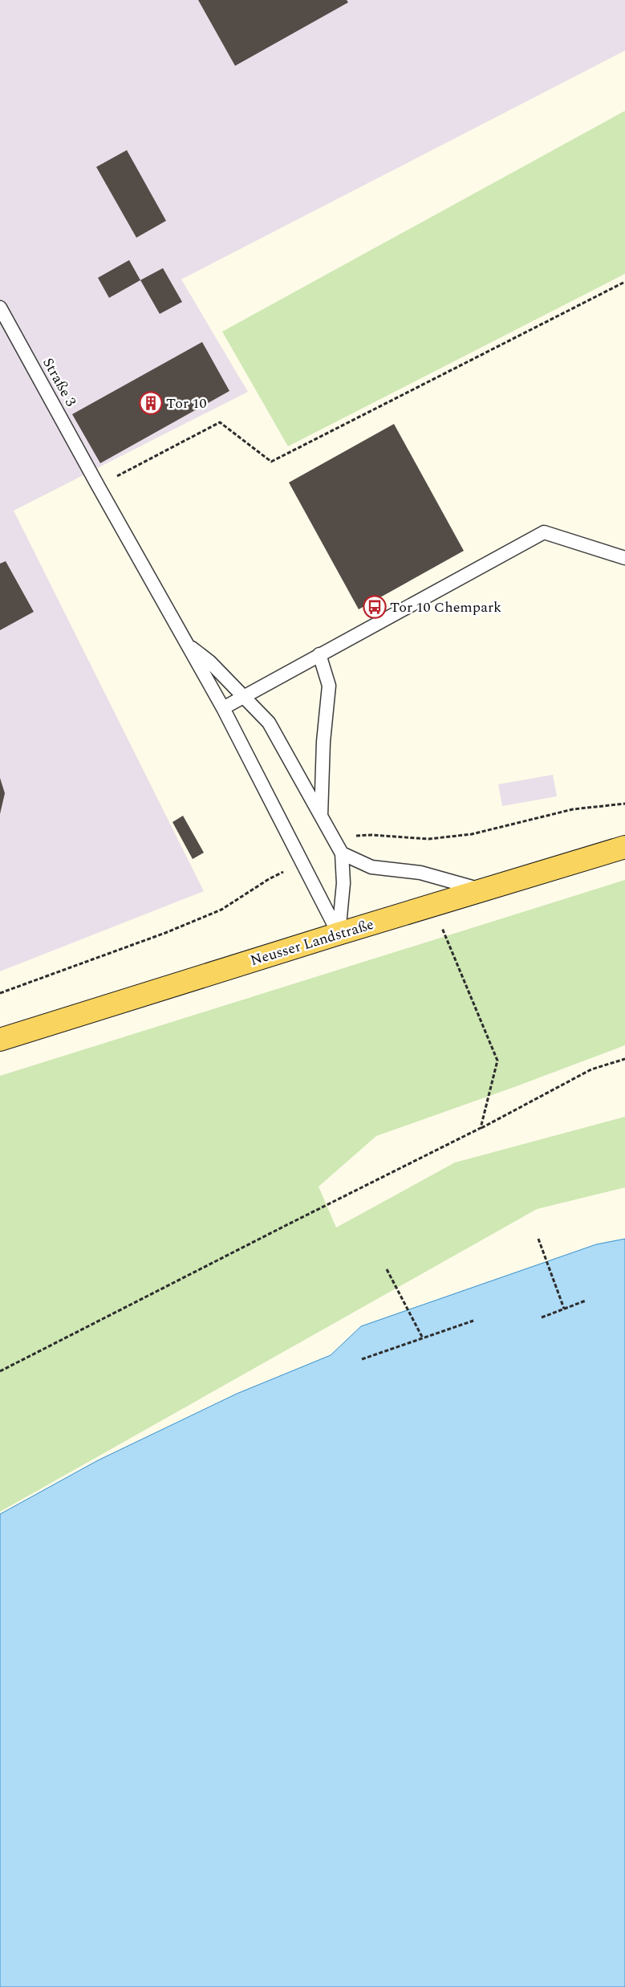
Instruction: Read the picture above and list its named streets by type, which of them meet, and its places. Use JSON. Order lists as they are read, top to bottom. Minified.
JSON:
{"streets":{"main road":["Neusser Landstraße"],"lane":["Straße 3"]},"crossings":[["Straße 3","Neusser Landstraße"]],"places":{"building":["Tor 10"],"bus stop":["Tor 10 Chempark"]}}
